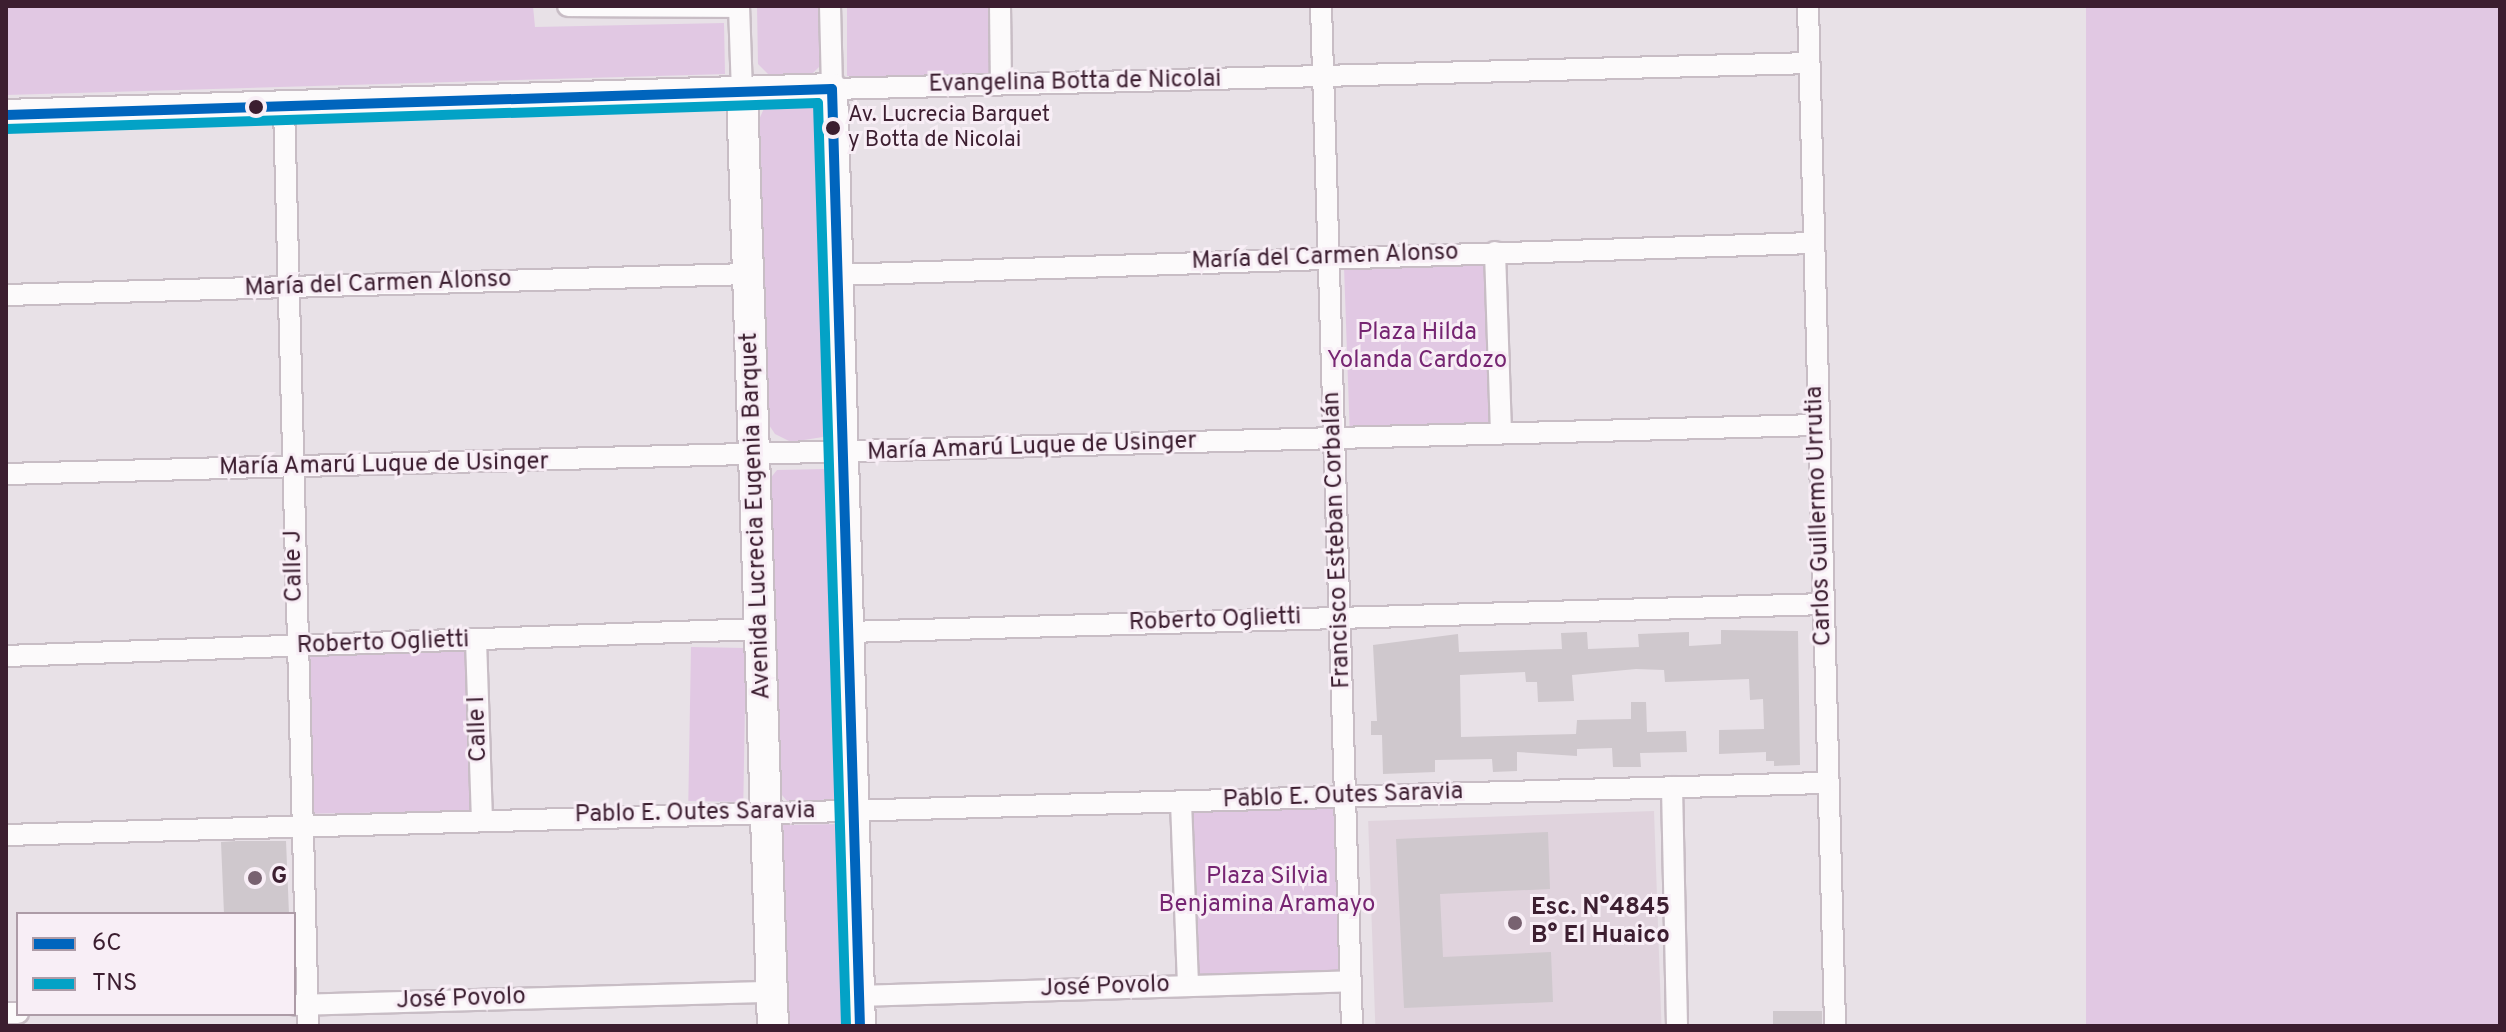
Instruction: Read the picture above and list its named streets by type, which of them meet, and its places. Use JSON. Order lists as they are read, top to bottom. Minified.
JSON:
{"streets":{"street":["Evangelina Botta de Nicolai","María del Carmen Alonso","María Amarú Luque de Usinger","Avenida Lucrecia Eugenia Barquet","Carlos Guillermo Urrutia","Francisco Esteban Corbalán","Calle J","Roberto Oglietti","Calle I","Pablo E. Outes Saravia","José Povolo"]},"crossings":[["Evangelina Botta de Nicolai","Avenida Lucrecia Eugenia Barquet"],["Evangelina Botta de Nicolai","Carlos Guillermo Urrutia"],["Evangelina Botta de Nicolai","Francisco Esteban Corbalán"],["Evangelina Botta de Nicolai","Calle J"],["María del Carmen Alonso","Avenida Lucrecia Eugenia Barquet"],["María del Carmen Alonso","Carlos Guillermo Urrutia"],["María del Carmen Alonso","Francisco Esteban Corbalán"],["María del Carmen Alonso","Calle J"],["María Amarú Luque de Usinger","Avenida Lucrecia Eugenia Barquet"],["María Amarú Luque de Usinger","Carlos Guillermo Urrutia"],["María Amarú Luque de Usinger","Francisco Esteban Corbalán"],["María Amarú Luque de Usinger","Calle J"],["Avenida Lucrecia Eugenia Barquet","Roberto Oglietti"],["Avenida Lucrecia Eugenia Barquet","Pablo E. Outes Saravia"],["Avenida Lucrecia Eugenia Barquet","José Povolo"],["Carlos Guillermo Urrutia","Roberto Oglietti"],["Carlos Guillermo Urrutia","Pablo E. Outes Saravia"],["Francisco Esteban Corbalán","Roberto Oglietti"],["Francisco Esteban Corbalán","Pablo E. Outes Saravia"],["Francisco Esteban Corbalán","José Povolo"],["Calle J","Roberto Oglietti"],["Calle J","Pablo E. Outes Saravia"],["Calle J","José Povolo"],["Roberto Oglietti","Calle I"],["Calle I","Pablo E. Outes Saravia"]],"parks":["Plaza Hilda Yolanda Cardozo","Plaza Silvia Benjamina Aramayo"],"places":["Av. Lucrecia Barquet y Botta de Nicolai","G","Esc. N°4845 B° El Huaico"],"lines":["transit line 6C","transit line TNS"],"legend":["6C","TNS"]}
